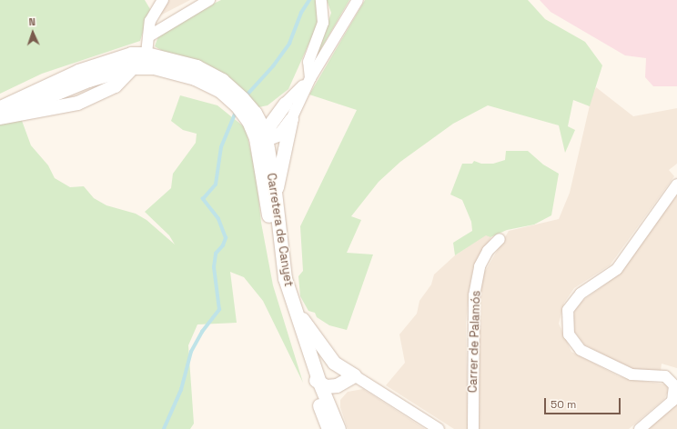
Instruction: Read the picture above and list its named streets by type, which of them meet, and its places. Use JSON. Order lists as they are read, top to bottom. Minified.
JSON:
{"streets":{"street":["Carretera de Canyet","Carrer de Palamós"]},"scale_bar":"50 m","north":"top"}
